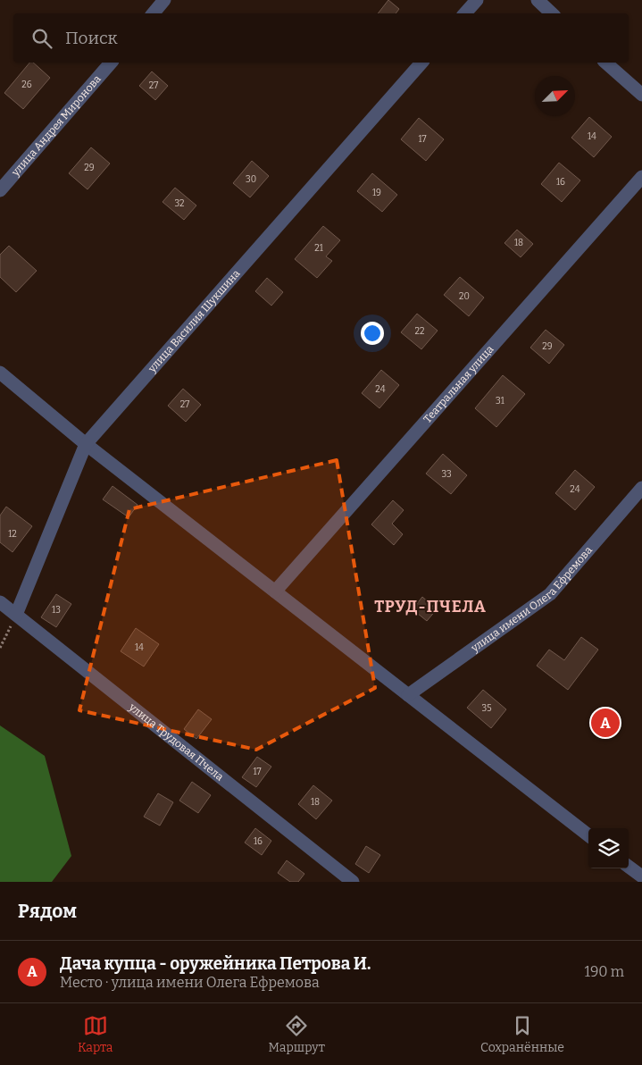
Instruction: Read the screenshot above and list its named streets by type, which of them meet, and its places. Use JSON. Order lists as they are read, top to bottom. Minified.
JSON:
{"streets":{"street":["улица Андрея Миронова","улица Василия Шукшина","Театральная улица","улица имени Олега Ефремова","улица Трудовая Пчела"]},"crossings":[["улица Василия Шукшина","улица Трудовая Пчела"]],"districts":["ТРУД-ПЧЕЛА"],"house_numbers":["26","27","14","17","29","30","16","19","32","18","21","20","22","29","24","31","27","33","24","12","13","14","35","17","18","16"],"north":"top right","page":{"search":"Поиск","pins":"A","heading":"Рядом","list":[{"mark":"A","name":"Дача купца - оружейника Петрова И.","note":"Место · улица имени Олега Ефремова","value":"190 m"}],"nav":["Карта","Маршрут","Сохранённые"]}}
